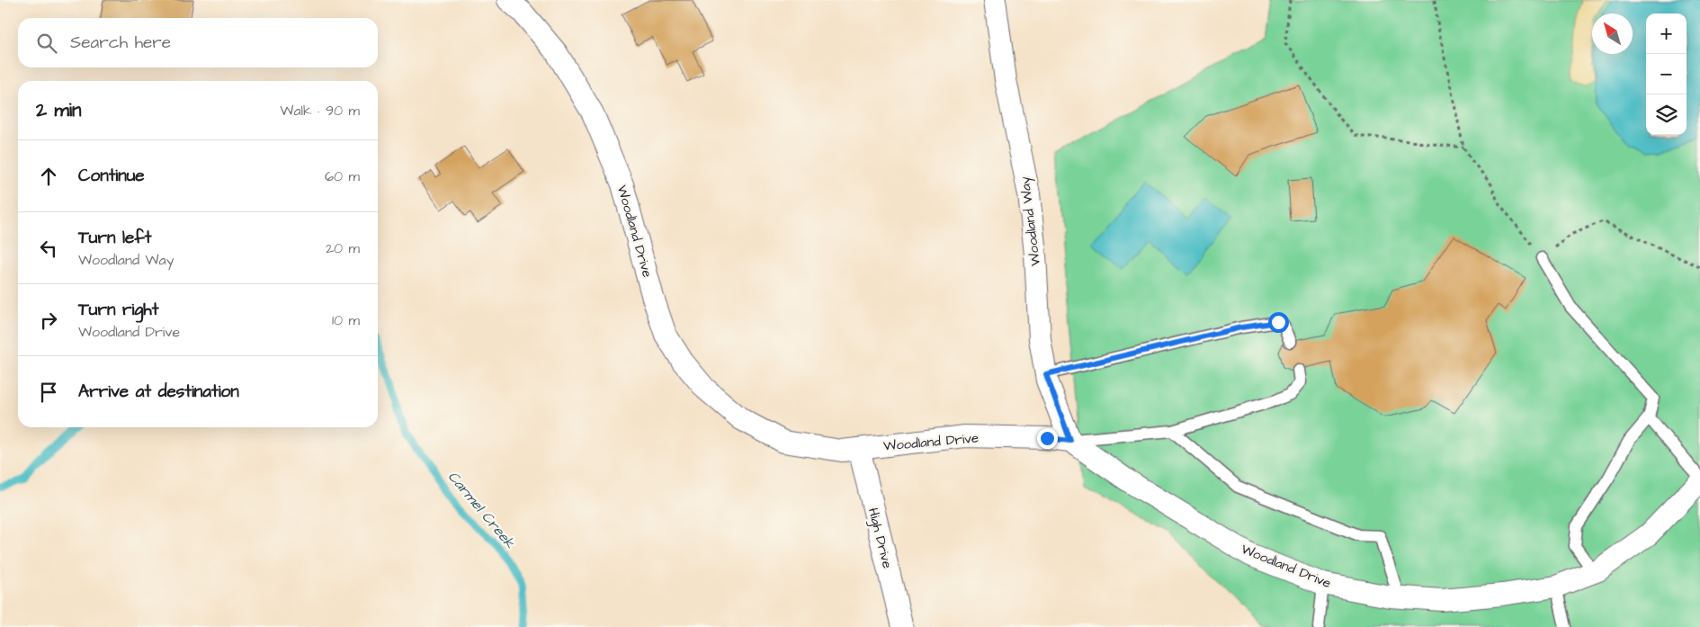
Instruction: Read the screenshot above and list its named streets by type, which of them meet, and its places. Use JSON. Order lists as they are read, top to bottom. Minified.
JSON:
{"streets":{"street":["Woodland Way","Woodland Drive","High Drive"]},"crossings":[["Woodland Way","Woodland Drive"],["Woodland Drive","High Drive"]],"water":["Carmel Creek"],"north":"top left","page":{"map_buttons":["+","−"],"search":"Search here","heading":["2 min","Walk · 90 m"],"list":[["Continue","60 m"],["Turn left","Woodland Way","20 m"],["Turn right","Woodland Drive","10 m"],"Arrive at destination"]}}
